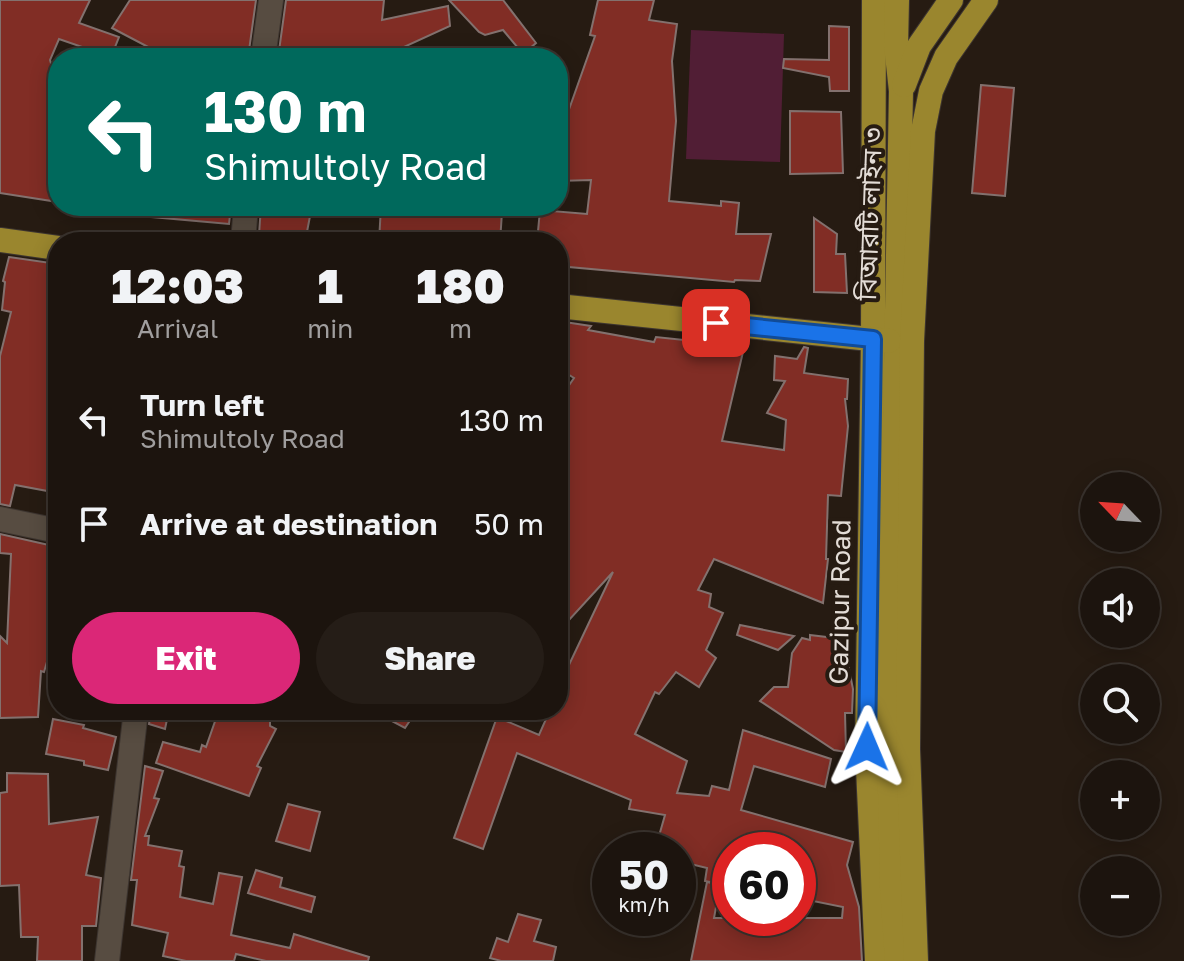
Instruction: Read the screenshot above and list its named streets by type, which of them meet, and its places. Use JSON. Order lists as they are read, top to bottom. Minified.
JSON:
{"streets":{"main road":["বিআরটি লাইন ৩","Gazipur Road"]},"crossings":[["বিআরটি লাইন ৩","Gazipur Road"]],"north":"top left","page":{"turn":["130 m","Shimultoly Road"],"eta":["12:03","Arrival","1","min","180","m"],"list":[{"name":"Turn left","note":"Shimultoly Road","value":"130 m"},{"name":"Arrive at destination","value":"50 m"}],"map_buttons":["+","−"],"buttons":["Exit","Share"],"speed":"50 km/h","limit":"60"}}
